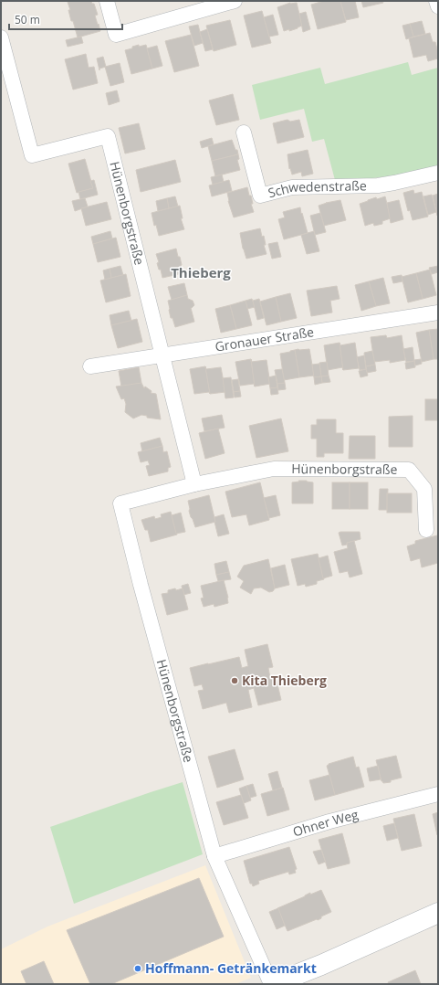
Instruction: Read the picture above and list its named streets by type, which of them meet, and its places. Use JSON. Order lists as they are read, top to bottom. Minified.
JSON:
{"streets":{"street":["Schwedenstraße","Hünenborgstraße","Gronauer Straße","Ohner Weg"]},"crossings":[["Hünenborgstraße","Gronauer Straße"],["Hünenborgstraße","Ohner Weg"]],"districts":["Thieberg"],"places":["Kita Thieberg","Hoffmann- Getränkemarkt"],"scale_bar":"50 m"}
